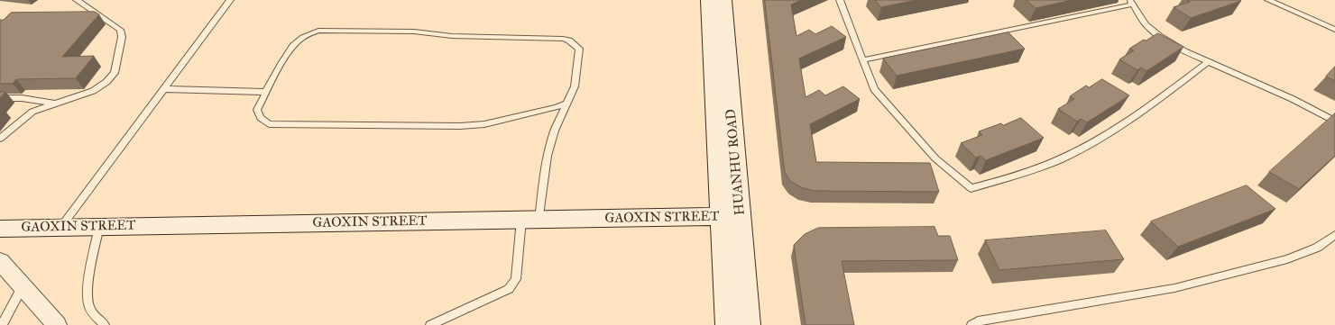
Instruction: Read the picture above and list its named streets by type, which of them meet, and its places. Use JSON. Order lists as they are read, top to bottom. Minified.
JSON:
{"streets":{"street":["HUANHU ROAD","GAOXIN STREET"]},"crossings":[["HUANHU ROAD","GAOXIN STREET"]]}
